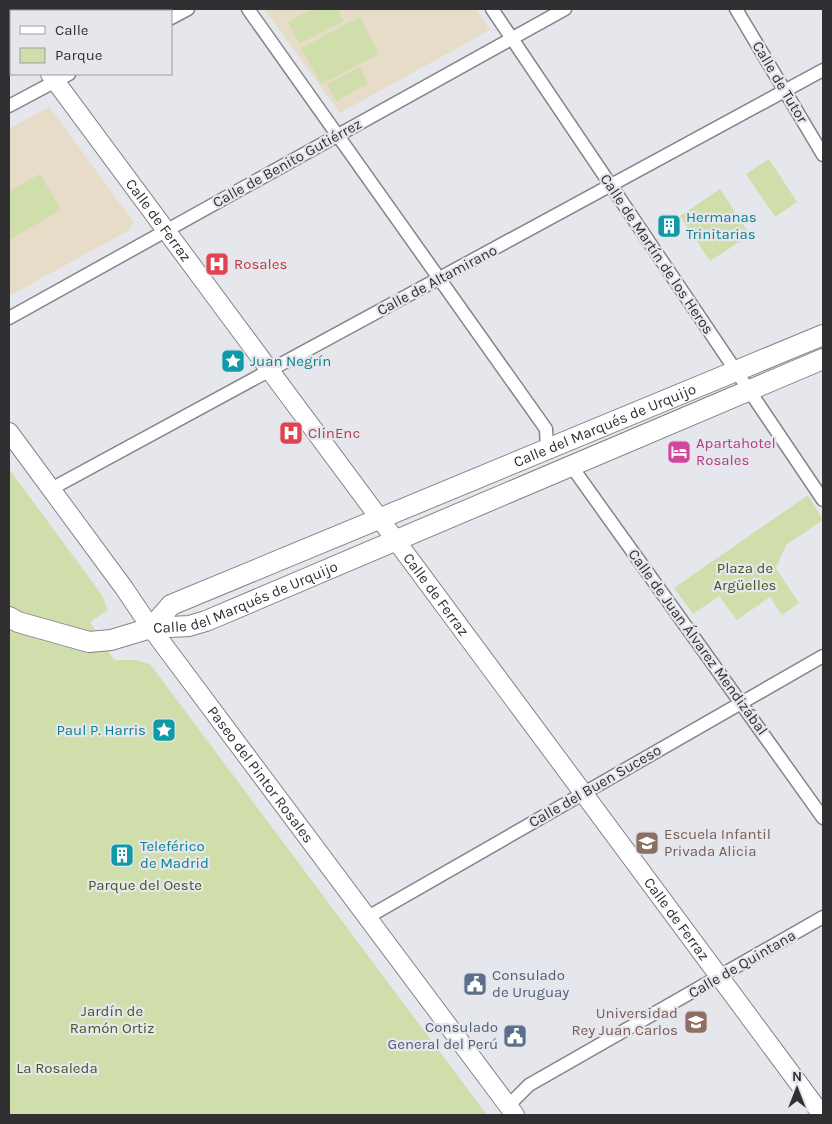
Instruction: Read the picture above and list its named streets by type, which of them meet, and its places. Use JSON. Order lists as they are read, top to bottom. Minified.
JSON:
{"streets":{"main road":["Calle de Ferraz","Calle del Marqués de Urquijo","Paseo del Pintor Rosales"],"street":["Calle de Tutor","Calle de Benito Gutiérrez","Calle de Martín de los Heros","Calle de Altamirano","Calle de Juan Álvarez Mendizábal","Calle del Buen Suceso","Calle de Quintana"]},"crossings":[["Calle de Tutor","Calle de Altamirano"],["Calle de Benito Gutiérrez","Calle de Ferraz"],["Calle de Benito Gutiérrez","Calle de Martín de los Heros"],["Calle de Ferraz","Calle de Altamirano"],["Calle de Ferraz","Calle del Marqués de Urquijo"],["Calle de Ferraz","Calle del Buen Suceso"],["Calle de Ferraz","Calle de Quintana"],["Calle de Martín de los Heros","Calle de Altamirano"],["Calle de Martín de los Heros","Calle del Marqués de Urquijo"],["Calle de Altamirano","Paseo del Pintor Rosales"],["Calle del Marqués de Urquijo","Calle de Juan Álvarez Mendizábal"],["Calle del Marqués de Urquijo","Paseo del Pintor Rosales"],["Calle de Juan Álvarez Mendizábal","Calle del Buen Suceso"],["Paseo del Pintor Rosales","Calle del Buen Suceso"],["Paseo del Pintor Rosales","Calle de Quintana"]],"parks":["Plaza de Argüelles","Parque del Oeste","Jardín de Ramón Ortiz","La Rosaleda"],"places":{"building":["Hermanas Trinitarias","Teleférico de Madrid"],"hospital":["Rosales","ClinEnc"],"place":["Juan Negrín","Paul P. Harris"],"hotel":["Apartahotel Rosales"],"school or university":["Escuela Infantil Privada Alicia","Universidad Rey Juan Carlos"],"public building":["Consulado de Uruguay","Consulado General del Perú"]},"legend":["Calle","Parque"],"north":"top"}
